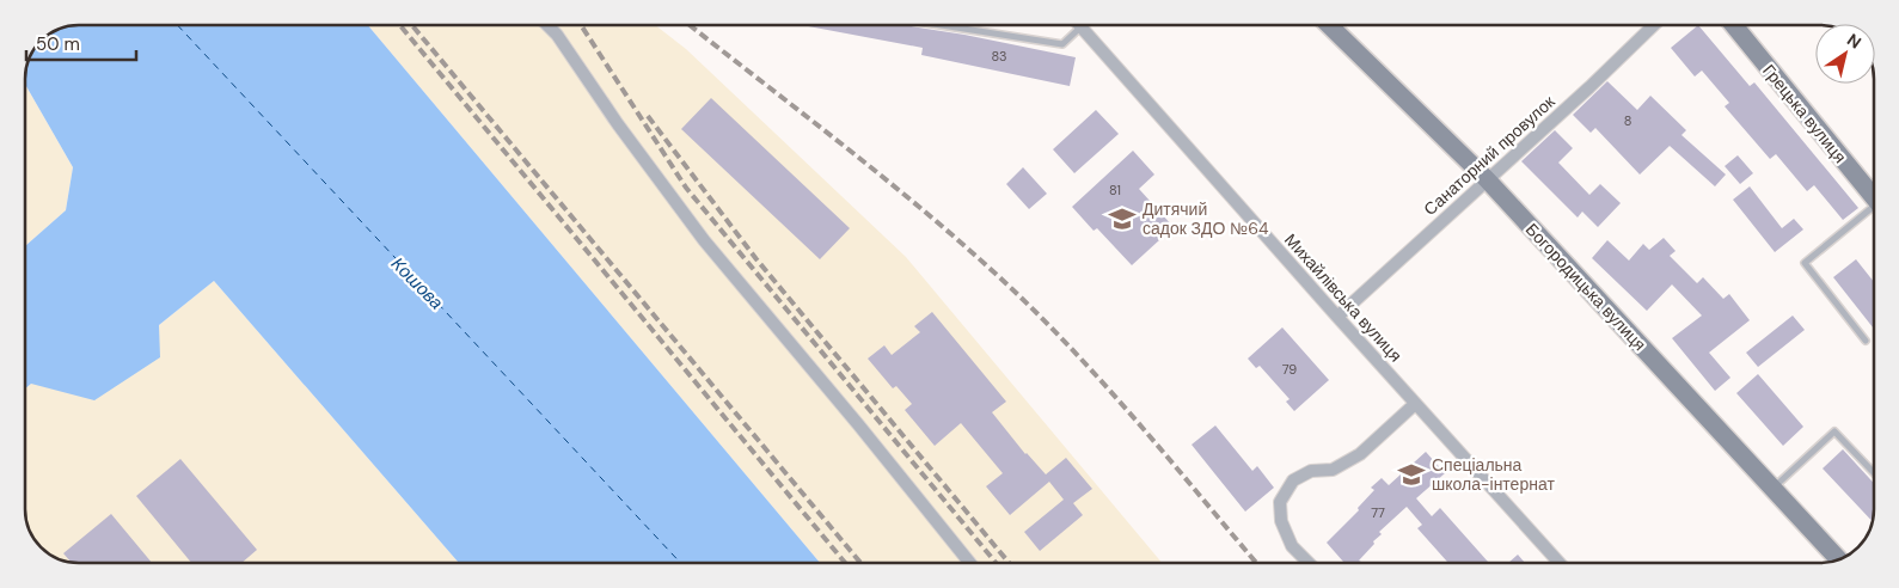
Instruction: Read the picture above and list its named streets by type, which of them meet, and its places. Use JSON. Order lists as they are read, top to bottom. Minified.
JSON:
{"streets":{"street":["Грецька вулиця","Санаторний провулок","Богородицька вулиця","Михайлівська вулиця"]},"crossings":[["Санаторний провулок","Богородицька вулиця"],["Санаторний провулок","Михайлівська вулиця"]],"water":["Кошова"],"places":{"school or university":["Дитячий садок ЗДО №64","Спеціальна школа-інтернат"]},"house_numbers":["83","8","81","79","77"],"scale_bar":"50 m","north":"top right"}
